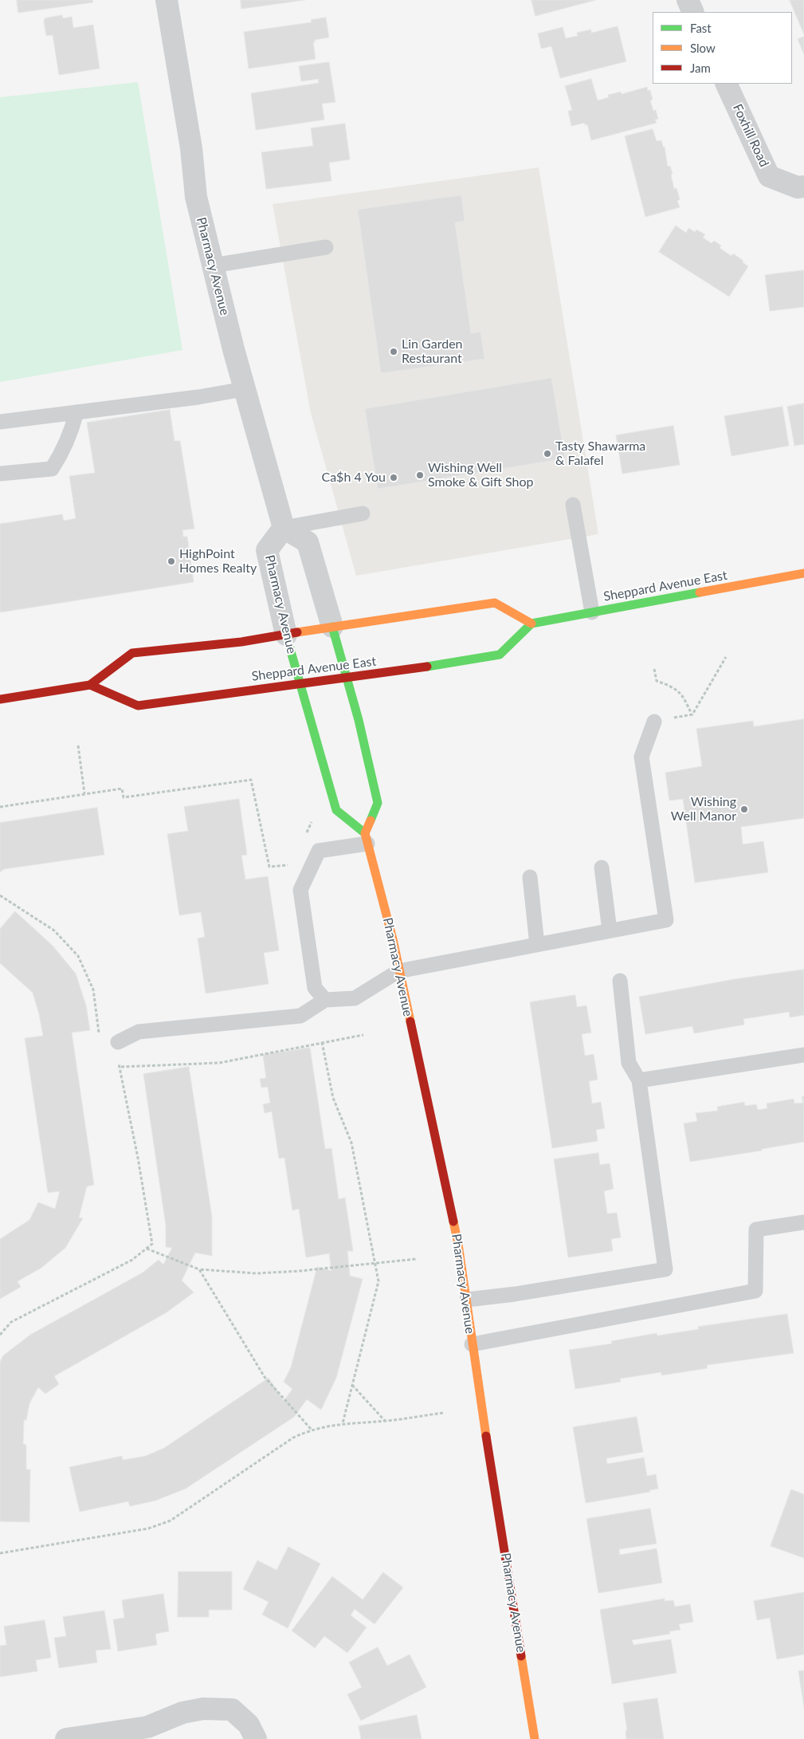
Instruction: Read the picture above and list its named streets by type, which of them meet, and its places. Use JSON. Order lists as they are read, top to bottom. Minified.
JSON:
{"streets":{"street":["Foxhill Road","Pharmacy Avenue","Sheppard Avenue East"]},"crossings":[["Pharmacy Avenue","Sheppard Avenue East"]],"places":["Lin Garden Restaurant","Tasty Shawarma & Falafel","Wishing Well Smoke & Gift Shop","Ca$h 4 You","HighPoint Homes Realty","Wishing Well Manor"],"legend":["Fast","Slow","Jam"]}
